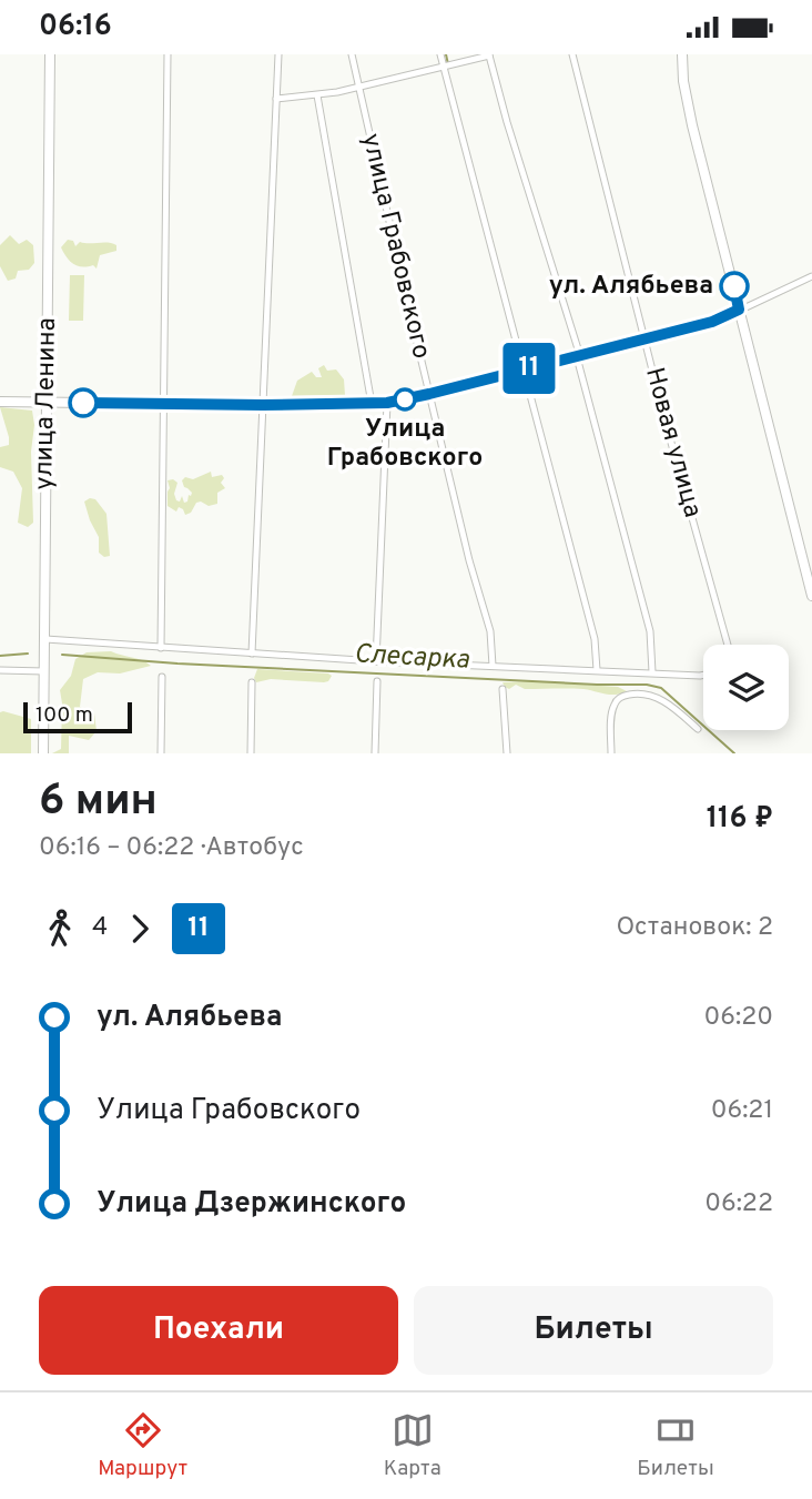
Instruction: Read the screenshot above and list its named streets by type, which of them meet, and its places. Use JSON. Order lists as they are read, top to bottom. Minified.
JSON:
{"streets":{"main road":["улица Ленина"],"street":["улица Грабовского","Новая улица"]},"water":["Слесарка"],"places":["ул. Алябьева","Улица Грабовского"],"lines":["bus line 11"],"scale_bar":"100 m","page":{"status":"06:16","on_map":"11","scale":"100 m","heading":["6 мин","06:16 – 06:22 · Автобус","116 ₽"],"legs":["4","11","Остановок: 2"],"list":[{"name":"ул. Алябьева","value":"06:20"},{"name":"Улица Грабовского","value":"06:21"},{"name":"Улица Дзержинского","value":"06:22"}],"buttons":["Поехали","Билеты"],"tabs":["Маршрут","Карта","Билеты"]}}
